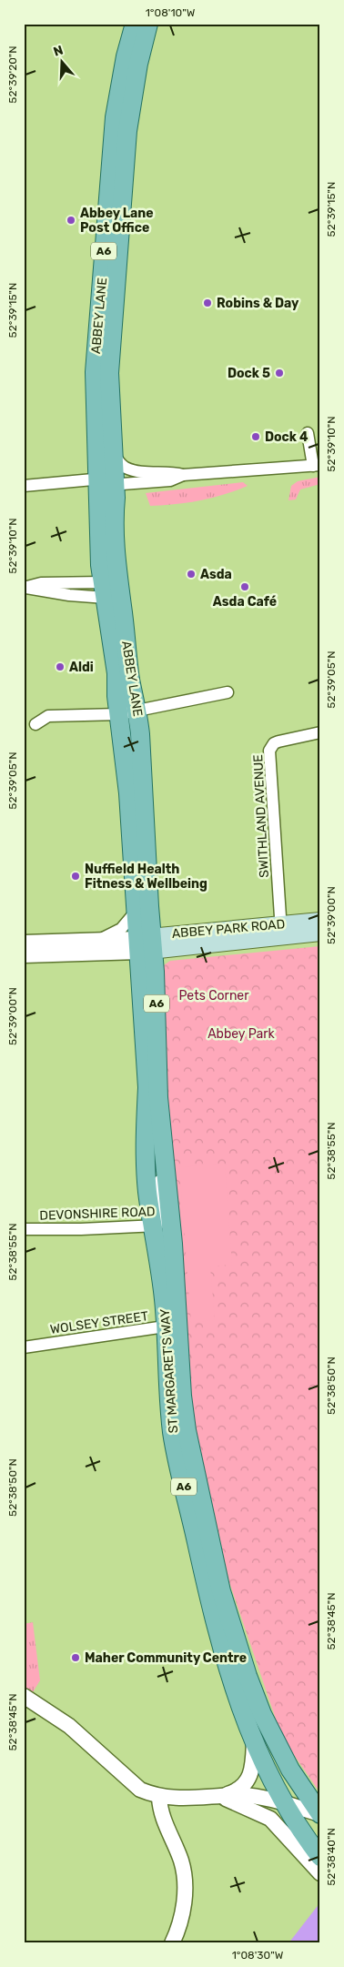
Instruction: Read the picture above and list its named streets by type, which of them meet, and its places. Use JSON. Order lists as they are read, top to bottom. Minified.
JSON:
{"streets":{"main road":["A6","ABBEY LANE","ABBEY PARK ROAD","ST MARGARET'S WAY"],"street":["SWITHLAND AVENUE","DEVONSHIRE ROAD","WOLSEY STREET"]},"crossings":[["ABBEY LANE","ABBEY PARK ROAD"],["ABBEY LANE","ST MARGARET'S WAY"],["SWITHLAND AVENUE","ABBEY PARK ROAD"],["ABBEY PARK ROAD","ST MARGARET'S WAY"],["DEVONSHIRE ROAD","ST MARGARET'S WAY"],["WOLSEY STREET","ST MARGARET'S WAY"]],"parks":["Pets Corner","Abbey Park"],"places":["Abbey Lane Post Office","Robins & Day","Dock 5","Dock 4","Asda","Asda Café","Aldi","Nuffield Health Fitness & Wellbeing","Maher Community Centre"],"north":"top","coordinates":["1°08'10\"W","52°39'20\"N","52°39'15\"N","52°39'10\"N","52°39'05\"N","52°39'00\"N","52°38'55\"N","52°38'50\"N","52°38'45\"N","52°38'40\"N","1°08'30\"W"]}
